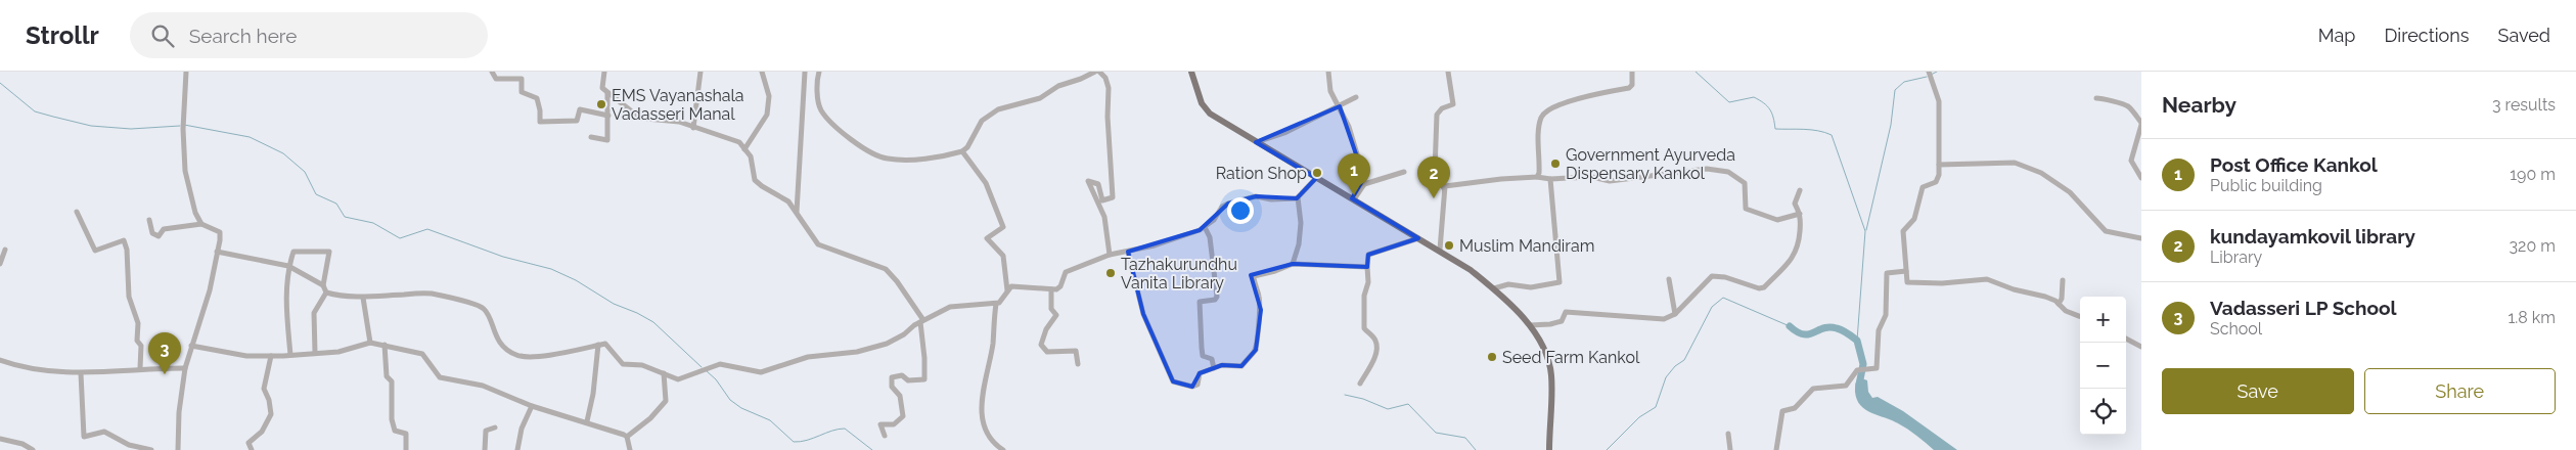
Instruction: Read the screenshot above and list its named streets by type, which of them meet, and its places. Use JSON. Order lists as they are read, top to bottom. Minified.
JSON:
{"places":["EMS Vayanashala Vadasseri Manal","Government Ayurveda Dispensary Kankol","Ration Shop","Muslim Mandiram","Tazhakurundhu Vanita Library","Seed Farm Kankol"],"page":{"header":"Strollr","search":"Search here","nav":["Map","Directions","Saved"],"heading":["Nearby","3 results"],"list":[{"mark":"1","name":"Post Office Kankol","note":"Public building","value":"190 m"},{"mark":"2","name":"kundayamkovil library","note":"Library","value":"320 m"},{"mark":"3","name":"Vadasseri LP School","note":"School","value":"1.8 km"}],"pins":["1","2","3"],"map_buttons":["+","−"],"buttons":["Save","Share"]}}
